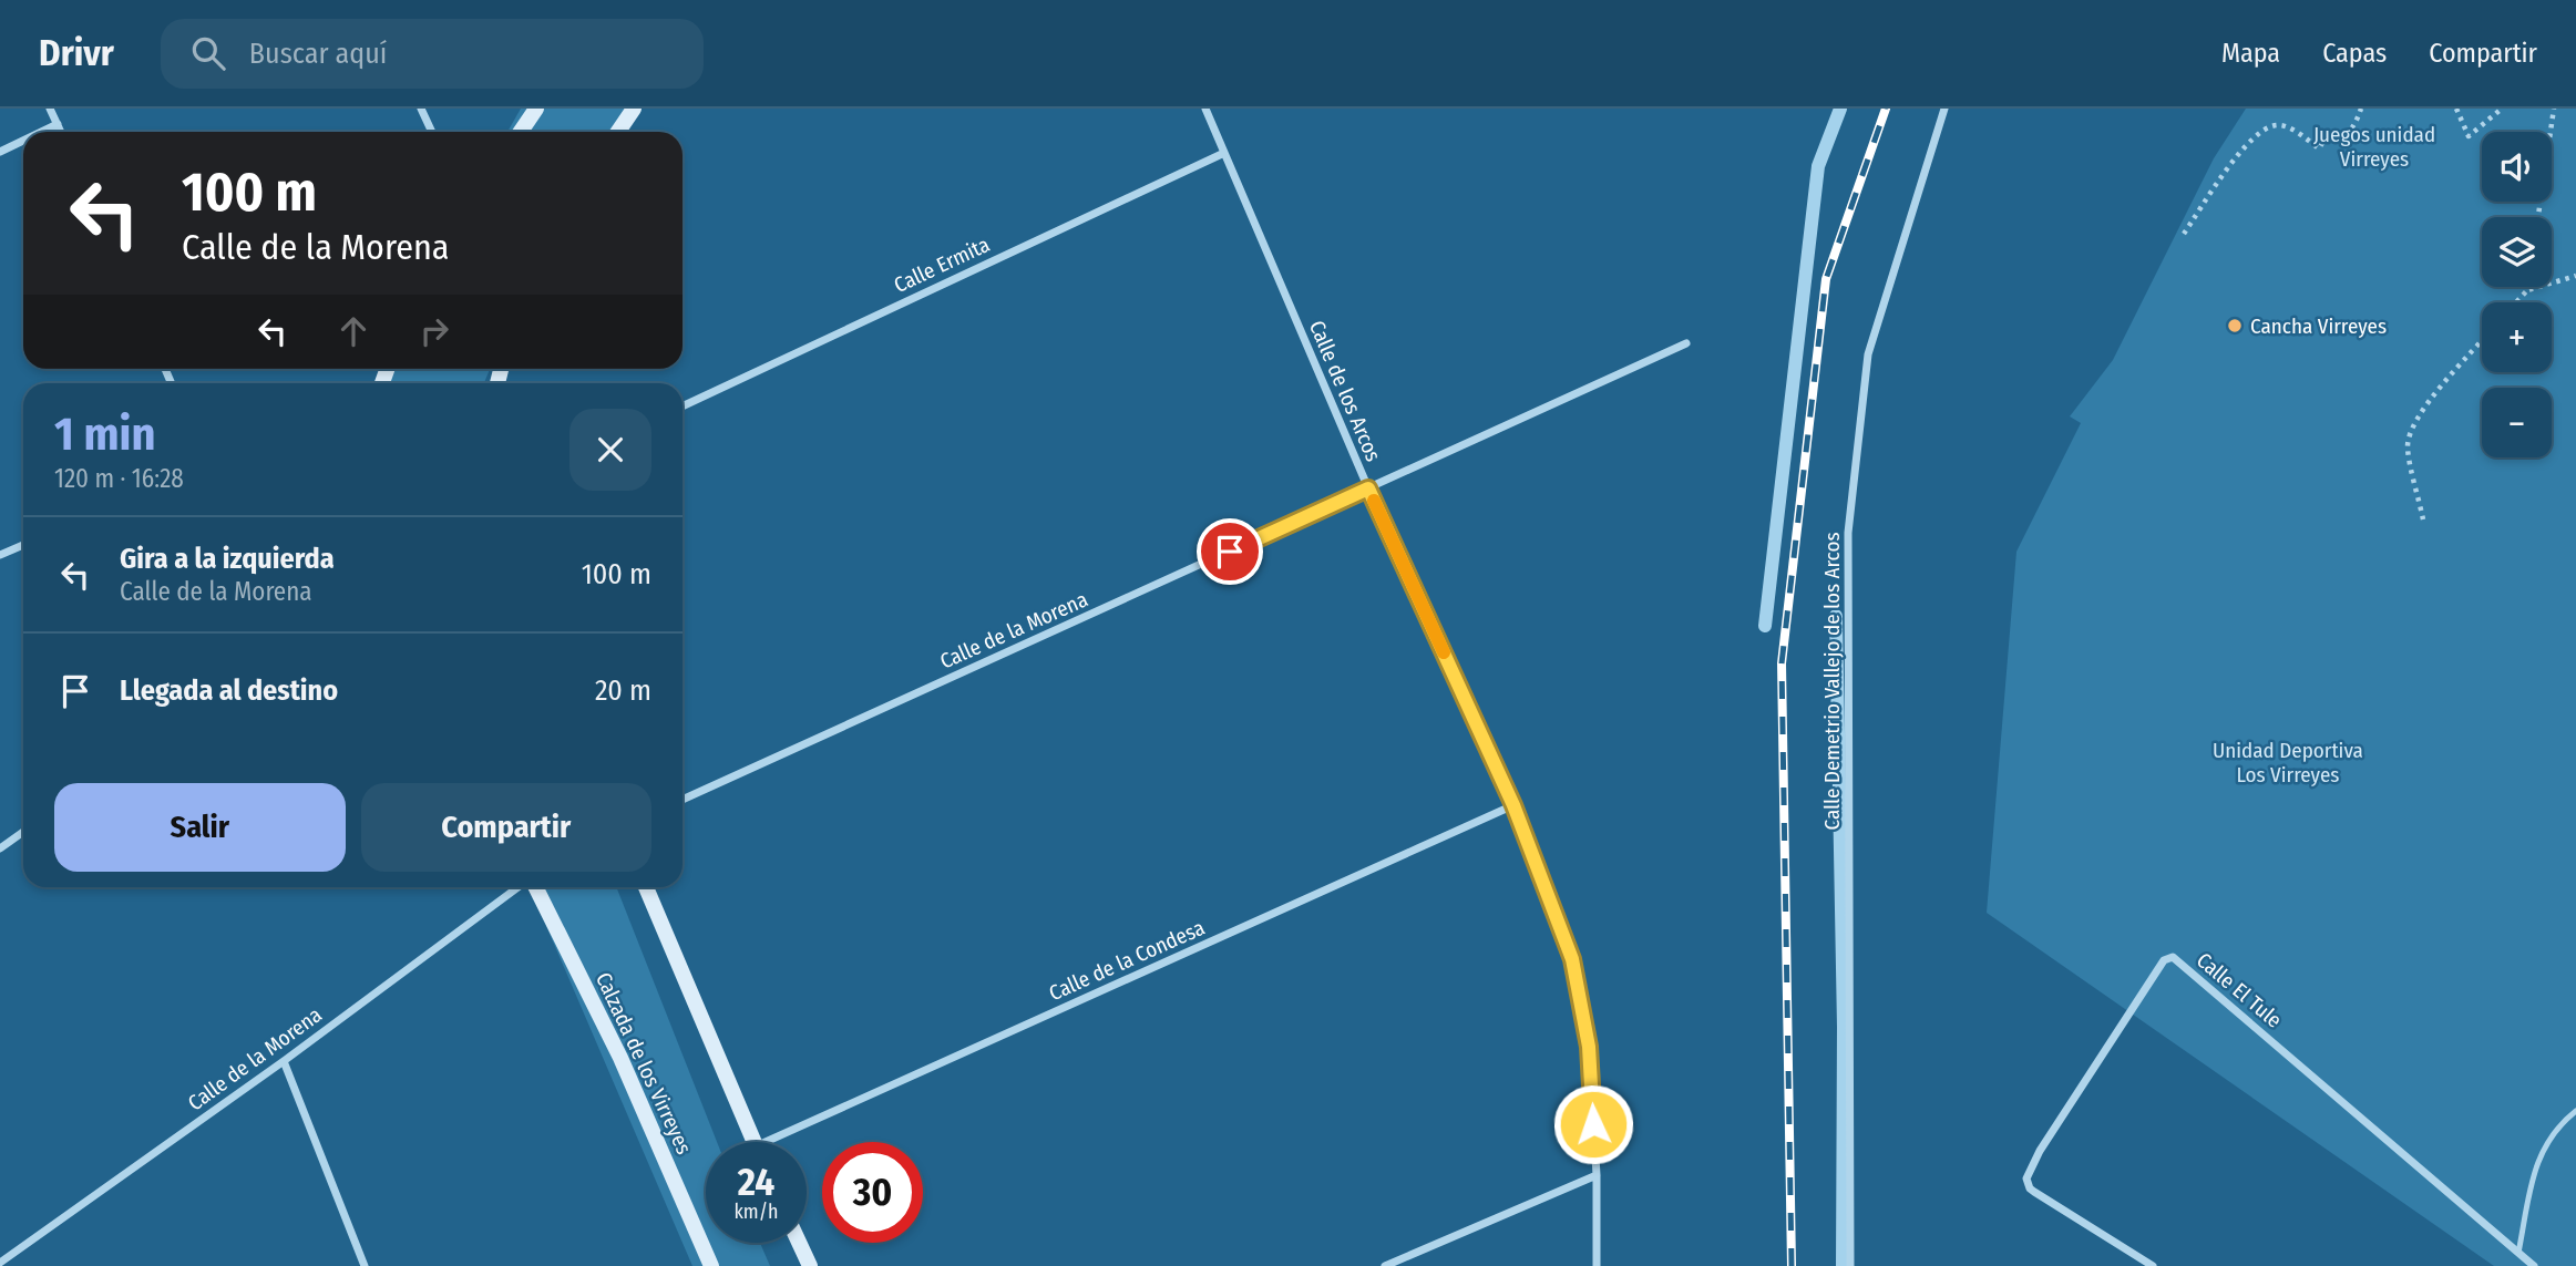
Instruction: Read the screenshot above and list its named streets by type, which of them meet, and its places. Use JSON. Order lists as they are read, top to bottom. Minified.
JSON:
{"streets":{"street":["Calle Ermita","Calle de los Arcos","Calle de la Morena","Calle Demetrio Vallejo de los Arcos","Calle de la Condesa","Calle El Tule","Calzada de los Virreyes"]},"crossings":[["Calle Ermita","Calle de los Arcos"],["Calle de los Arcos","Calle de la Morena"],["Calle de los Arcos","Calle de la Condesa"]],"parks":["Juegos unidad Virreyes","Unidad Deportiva Los Virreyes"],"places":["Cancha Virreyes"],"page":{"header":"Drivr","search":"Buscar aquí","nav":["Mapa","Capas","Compartir"],"map_buttons":["+","−"],"turn":["100 m","Calle de la Morena"],"heading":["1 min","120 m · 16:28"],"list":[{"name":"Gira a la izquierda","note":"Calle de la Morena","value":"100 m"},{"name":"Llegada al destino","value":"20 m"}],"buttons":["Salir","Compartir"],"speed":"24 km/h","limit":"30"}}
